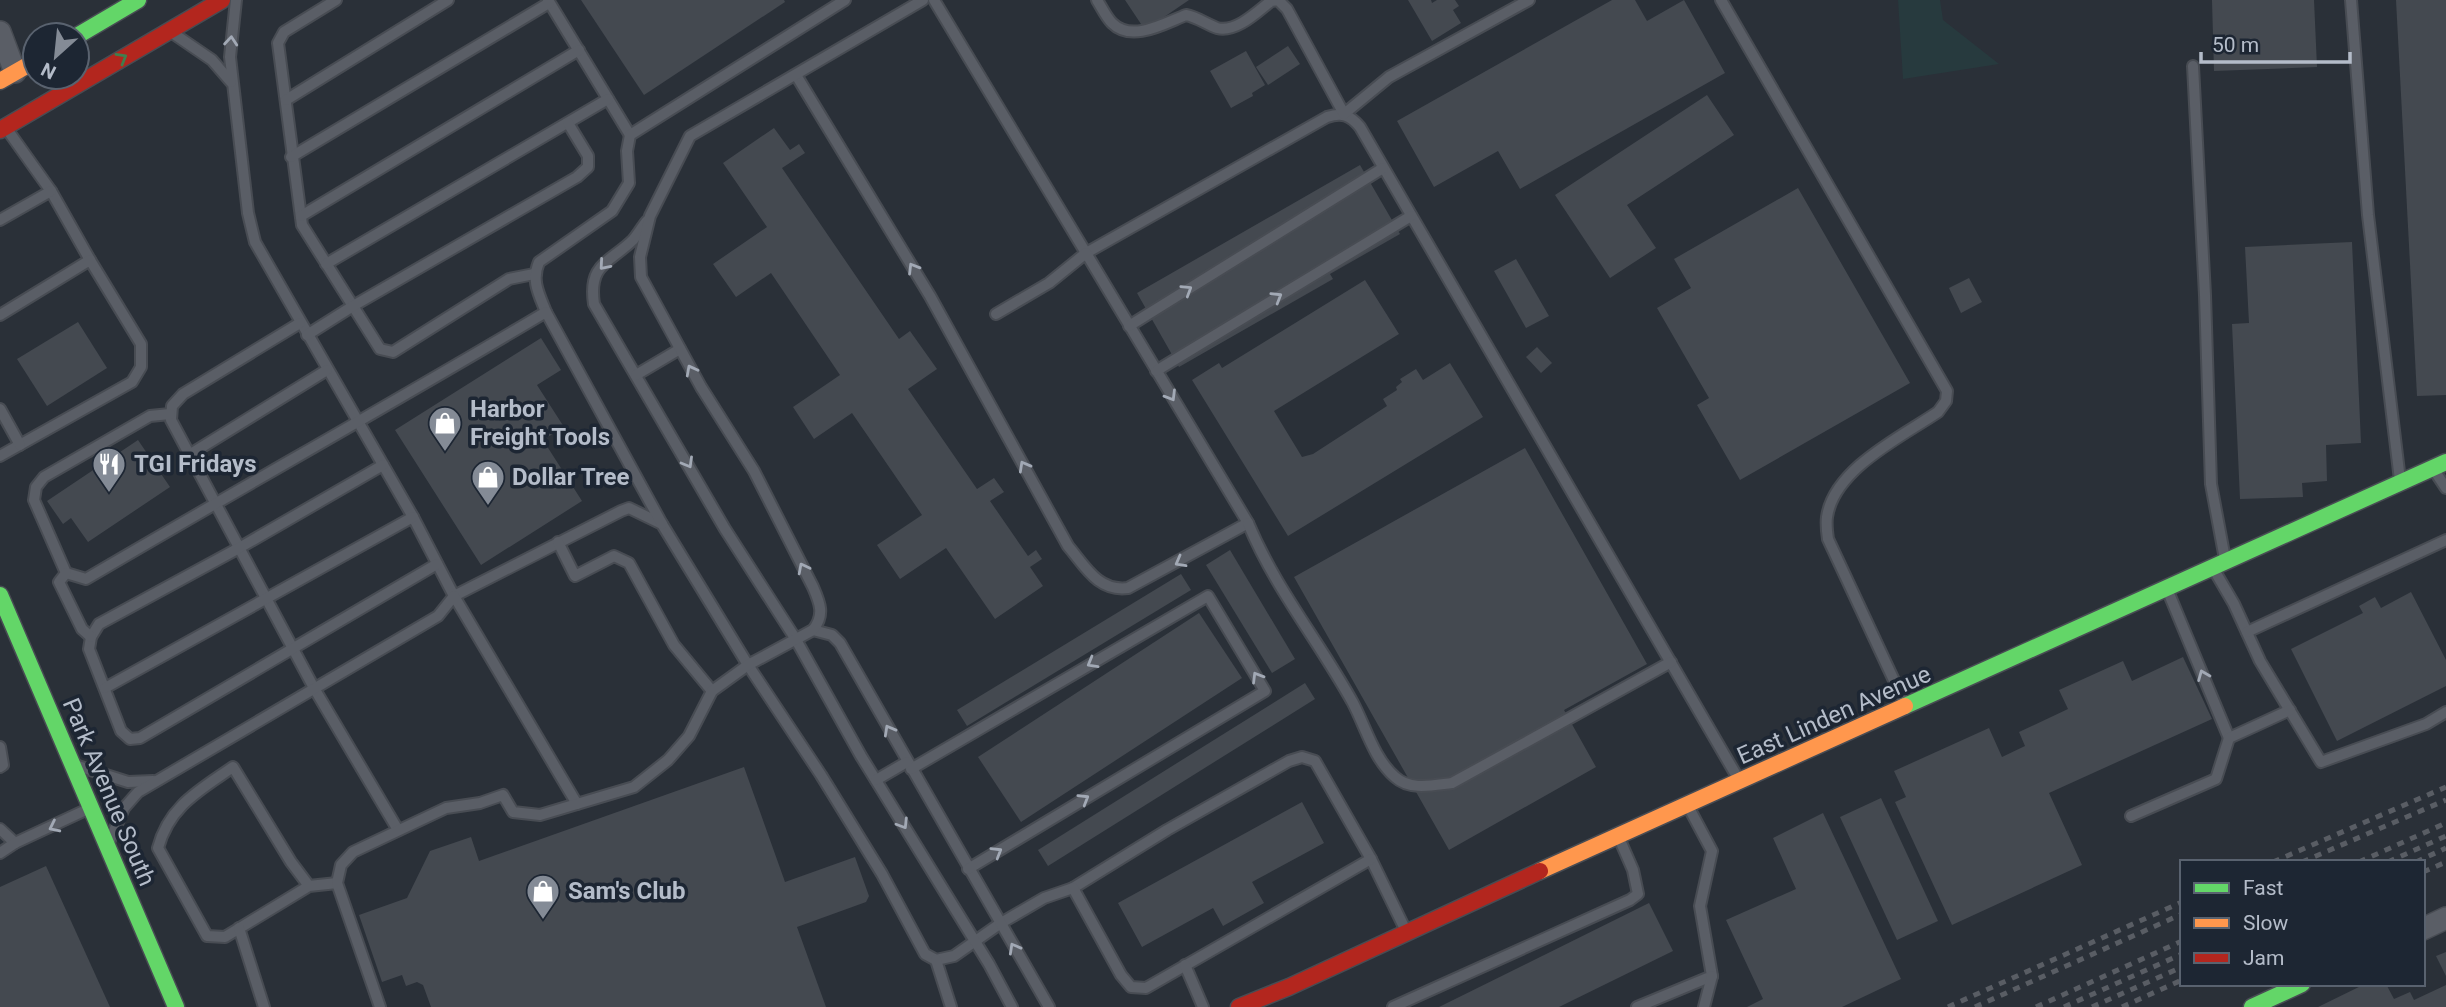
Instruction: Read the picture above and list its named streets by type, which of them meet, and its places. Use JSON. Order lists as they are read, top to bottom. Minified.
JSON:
{"streets":{"main road":["East Linden Avenue","Park Avenue South"]},"places":{"shop":["Harbor Freight Tools","Dollar Tree","Sam's Club"],"restaurant":["TGI Fridays"]},"legend":["Fast","Slow","Jam"],"scale_bar":"50 m","north":"bottom left"}
